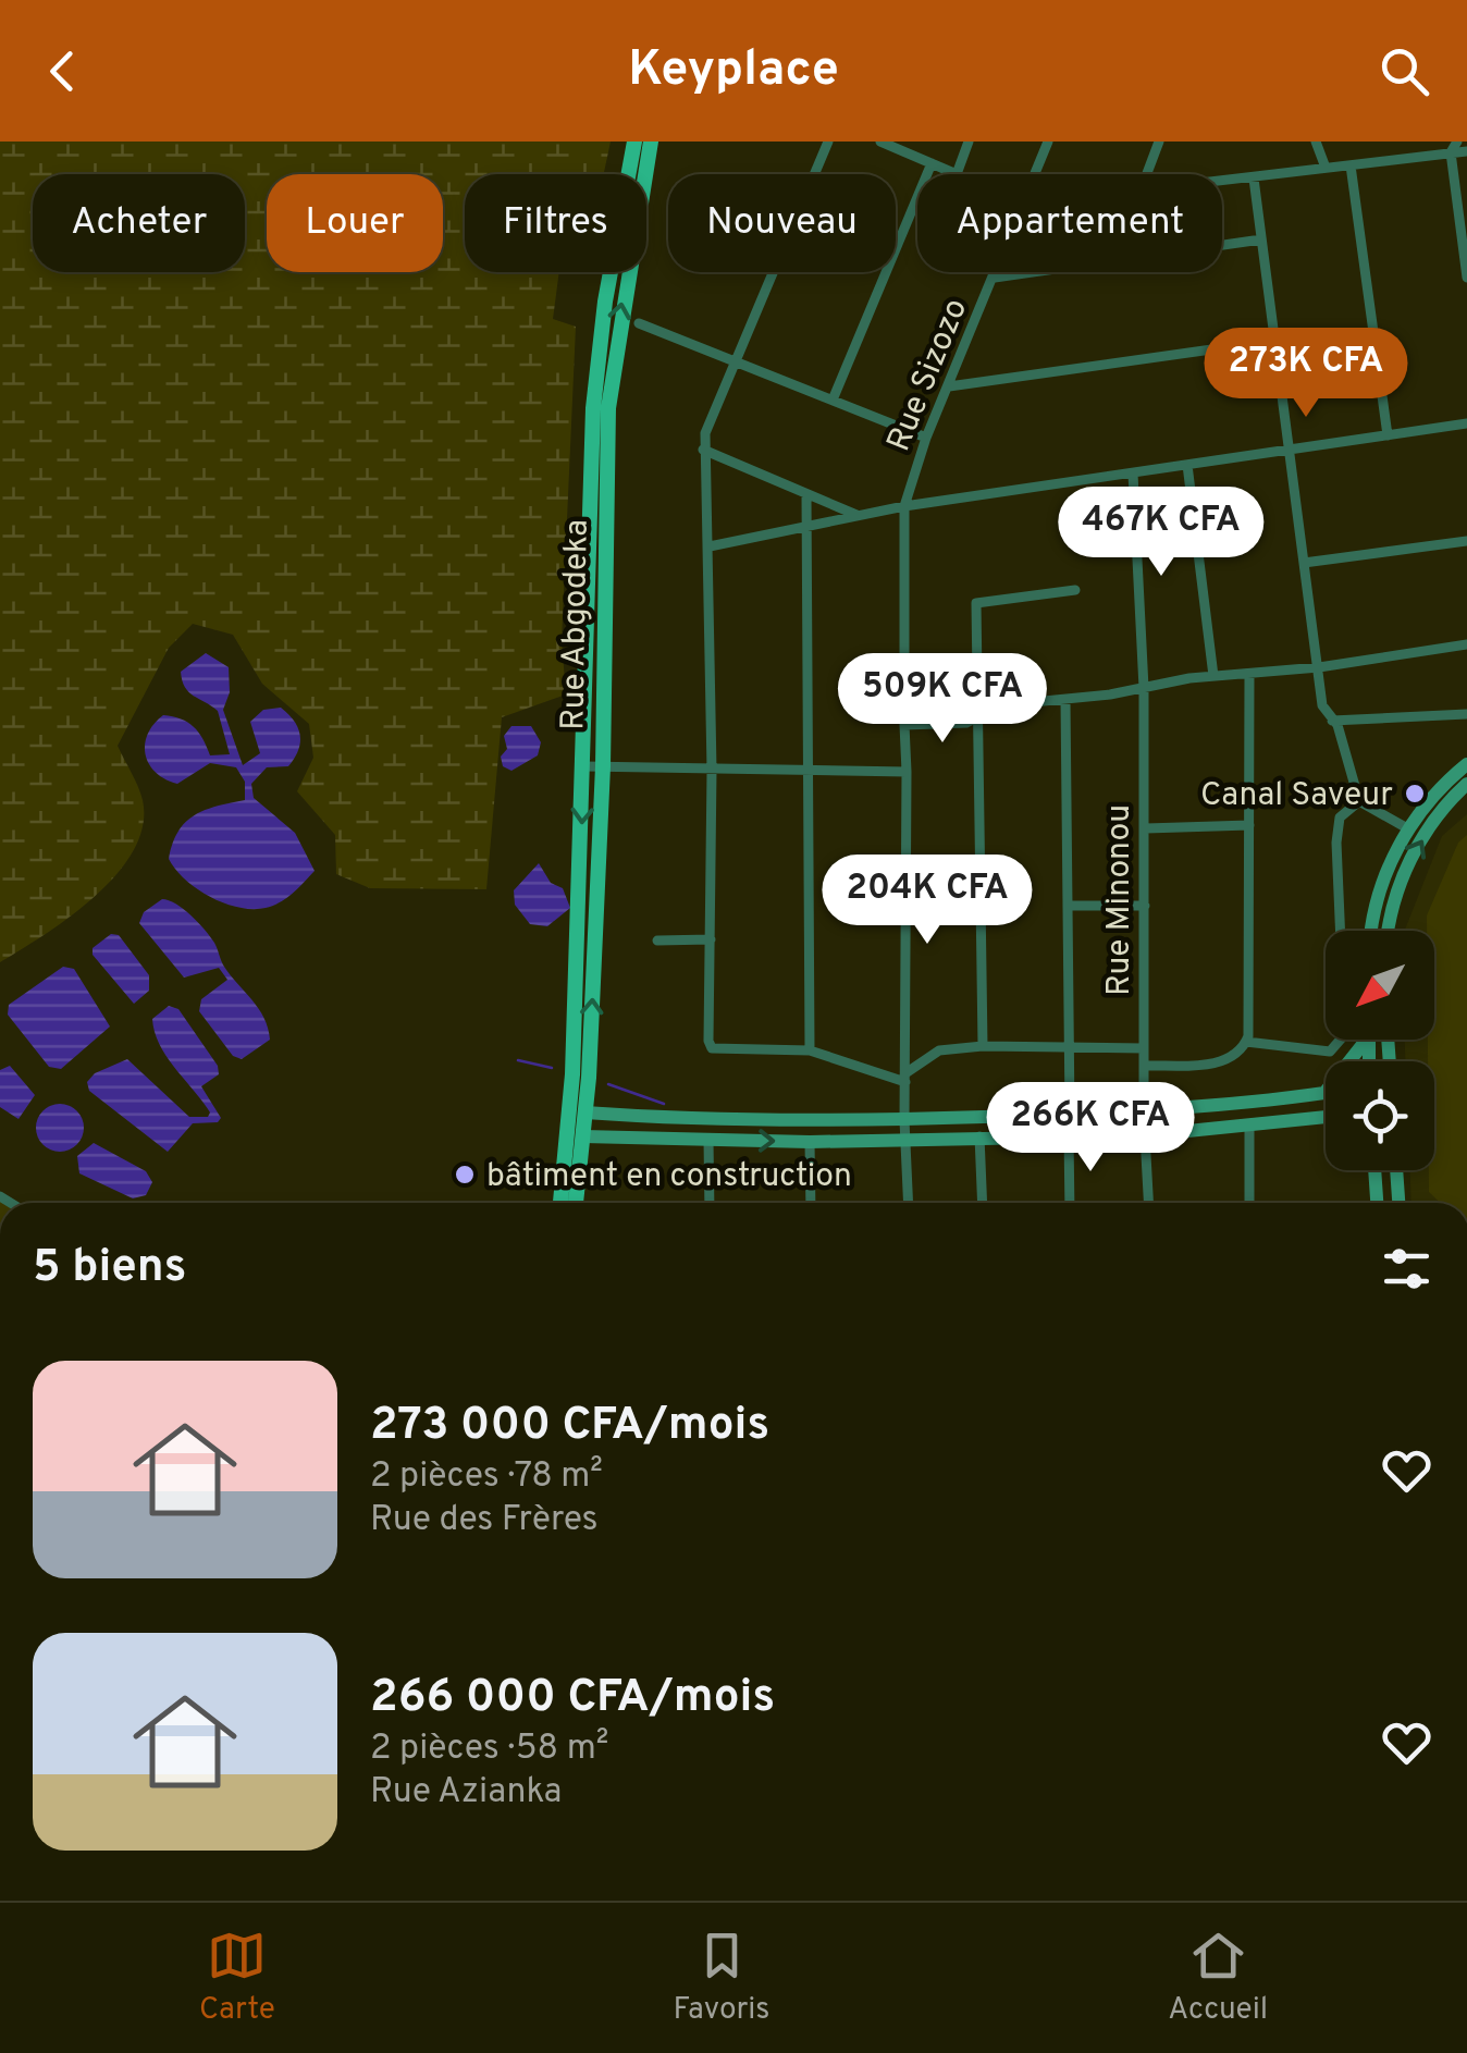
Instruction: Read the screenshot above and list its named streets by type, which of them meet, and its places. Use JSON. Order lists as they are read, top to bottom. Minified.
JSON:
{"streets":{"main road":["Rue Abgodeka"],"street":["Rue Sizozo","Rue Minonou"]},"places":["Canal Saveur","bâtiment en construction"],"north":"bottom left","page":{"header":"Keyplace","chip":["Acheter","Louer","Filtres","Nouveau","Appartement"],"price":["273K CFA","467K CFA","509K CFA","204K CFA","266K CFA"],"heading":"5 biens","list":[{"name":"273 000 CFA/mois","note":"2 pièces · 78 m² · Rue des Frères"},{"name":"266 000 CFA/mois","note":"2 pièces · 58 m² · Rue Azianka"}],"tabs":["Carte","Favoris","Accueil"]}}
